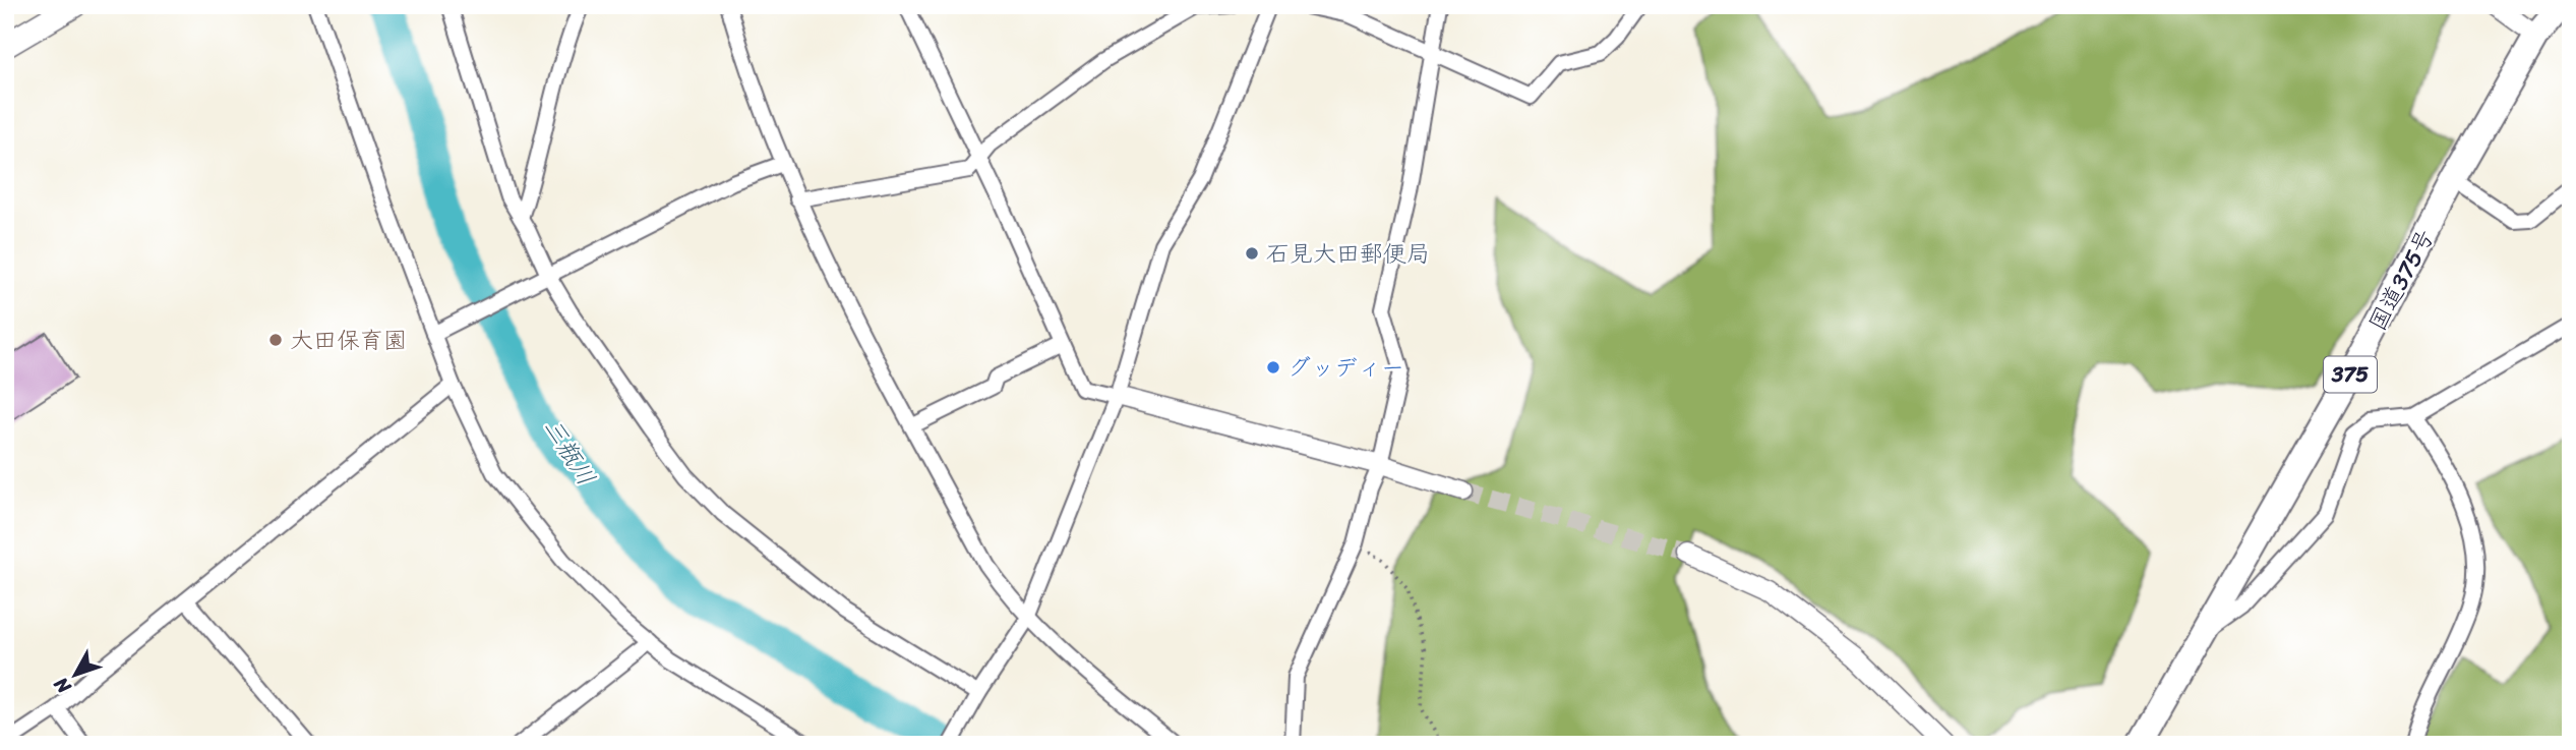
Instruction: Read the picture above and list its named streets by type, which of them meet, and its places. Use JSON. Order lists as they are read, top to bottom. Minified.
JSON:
{"streets":{"highway":["国道375号","375"]},"water":["三瓶川"],"places":["石見大田郵便局","大田保育園","グッディー"],"north":"bottom left"}
